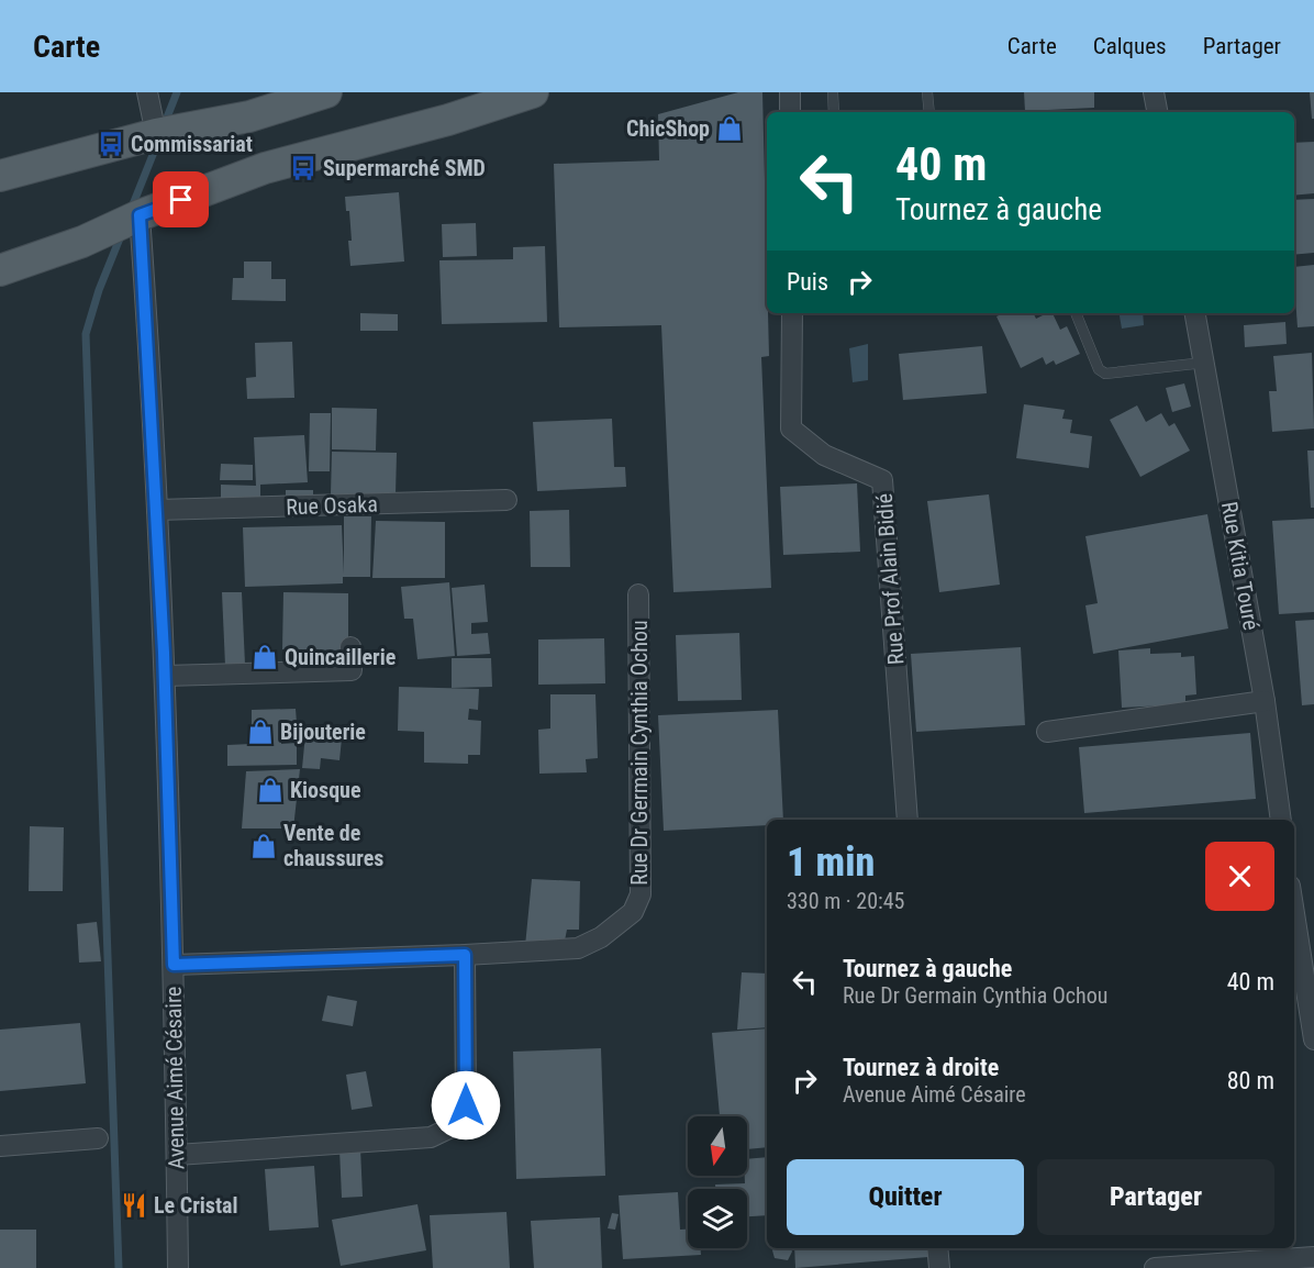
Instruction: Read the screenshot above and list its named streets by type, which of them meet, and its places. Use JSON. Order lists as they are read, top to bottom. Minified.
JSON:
{"streets":{"street":["Rue Osaka","Rue Kitia Touré","Rue Prof Alain Bidié","Rue Dr Germain Cynthia Ochou","Avenue Aimé Césaire"]},"crossings":[["Rue Osaka","Avenue Aimé Césaire"],["Rue Dr Germain Cynthia Ochou","Avenue Aimé Césaire"]],"places":{"shop":["ChicShop","Quincaillerie","Bijouterie","Kiosque","Vente de chaussures"],"bus stop":["Commissariat","Supermarché SMD"],"restaurant":["Le Cristal"]},"north":"bottom","page":{"header":"Carte","nav":["Carte","Calques","Partager"],"turn":["40 m","Tournez à gauche"],"then":"Puis","heading":["1 min","330 m · 20:45"],"list":[{"name":"Tournez à gauche","note":"Rue Dr Germain Cynthia Ochou","value":"40 m"},{"name":"Tournez à droite","note":"Avenue Aimé Césaire","value":"80 m"}],"buttons":["Quitter","Partager"]}}
